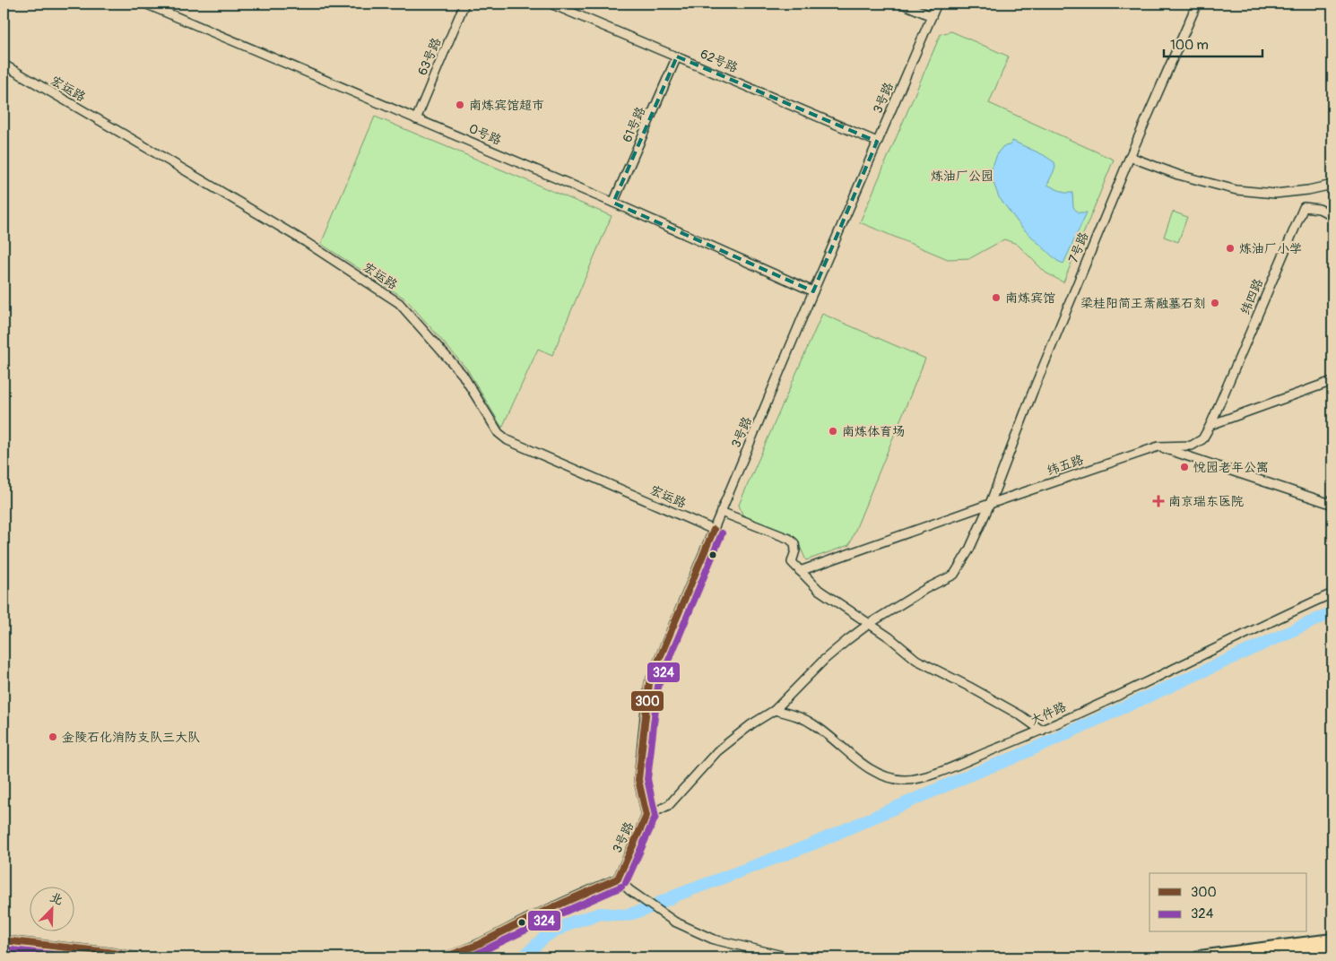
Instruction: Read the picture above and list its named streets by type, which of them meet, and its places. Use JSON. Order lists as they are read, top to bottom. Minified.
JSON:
{"streets":{"street":["63号路","62号路","宏运路","3号路","61号路","0号路","7号路","纬四路","纬五路","大件路"]},"crossings":[["63号路","0号路"],["62号路","3号路"],["62号路","61号路"],["宏运路","3号路"],["3号路","0号路"],["3号路","7号路"],["61号路","0号路"],["7号路","纬五路"],["7号路","大件路"],["纬四路","纬五路"]],"parks":["炼油厂公园"],"places":{"other":["南炼宾馆超市","炼油厂小学","南炼宾馆","梁桂阳简王萧融墓石刻","南炼体育场","悦园老年公寓","金陵石化消防支队三大队"],"health":["南京瑞东医院"]},"lines":["transit line 300","transit line 324"],"legend":["300","324"],"scale_bar":"100 m","north":"top right"}
